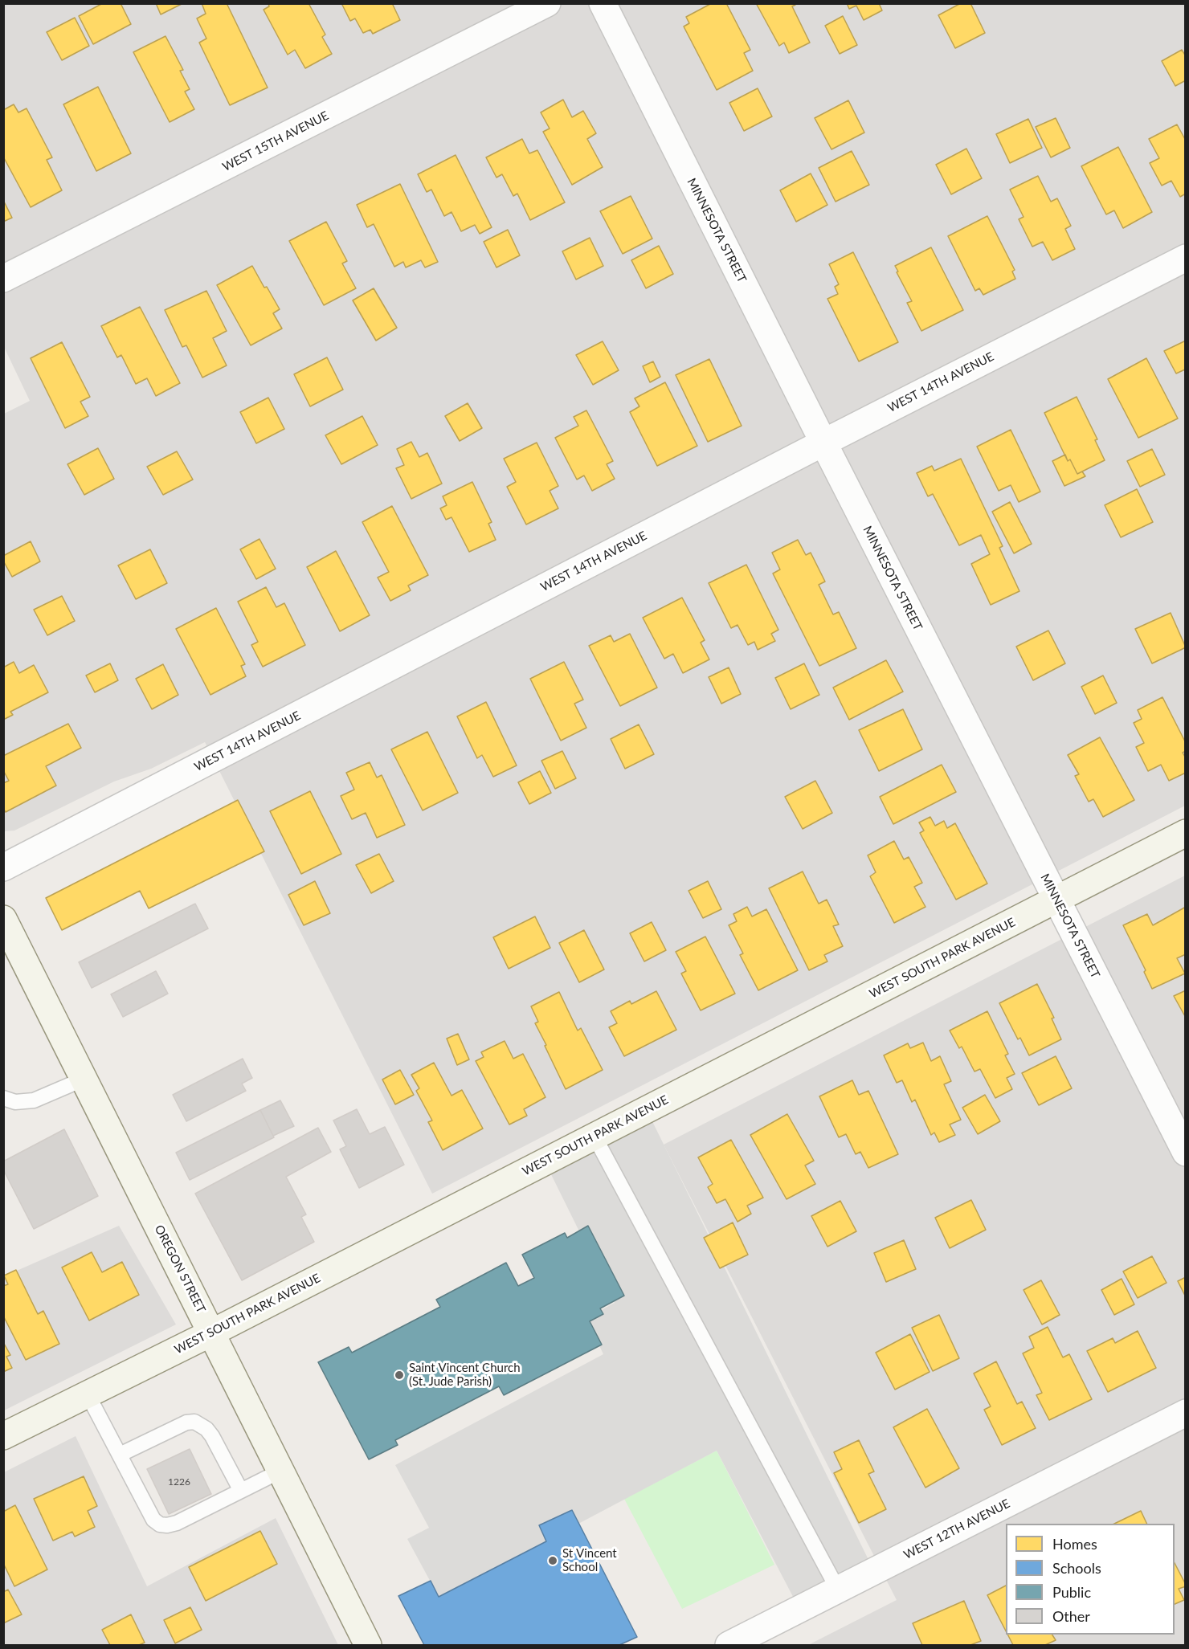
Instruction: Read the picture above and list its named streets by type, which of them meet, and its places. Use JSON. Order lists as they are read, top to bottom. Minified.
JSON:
{"streets":{"main road":["WEST SOUTH PARK AVENUE","OREGON STREET"],"street":["WEST 15TH AVENUE","MINNESOTA STREET","WEST 14TH AVENUE","WEST 12TH AVENUE"]},"crossings":[["MINNESOTA STREET","WEST 14TH AVENUE"],["MINNESOTA STREET","WEST SOUTH PARK AVENUE"],["WEST SOUTH PARK AVENUE","OREGON STREET"]],"places":["Saint Vincent Church (St. Jude Parish)","St Vincent School"],"house_numbers":["1226"],"legend":["Homes","Schools","Public","Other"]}
